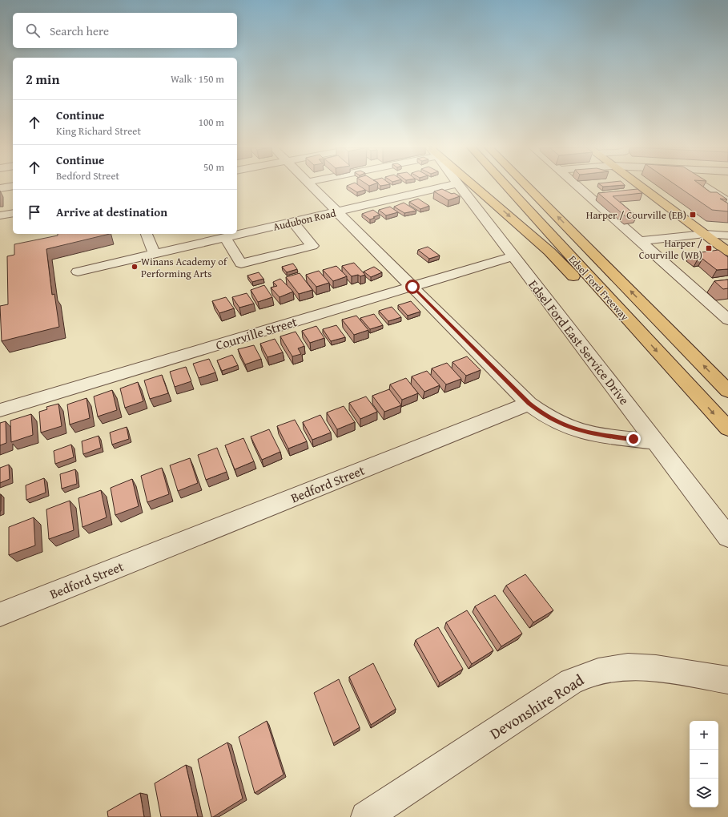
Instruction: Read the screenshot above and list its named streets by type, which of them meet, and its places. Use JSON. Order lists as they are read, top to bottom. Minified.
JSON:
{"streets":{"main road":["Edsel Ford Freeway"],"street":["Audubon Road","Courville Street","Edsel Ford East Service Drive","Bedford Street","Devonshire Road"]},"crossings":[["Courville Street","Edsel Ford East Service Drive"]],"places":{"transit":["Harper / Courville (EB)","Harper / Courville (WB)"],"other":["Winans Academy of Performing Arts"]},"page":{"search":"Search here","heading":["2 min","Walk · 150 m"],"list":[["Continue","King Richard Street","100 m"],["Continue","Bedford Street","50 m"],"Arrive at destination"],"map_buttons":["+","−"]}}
